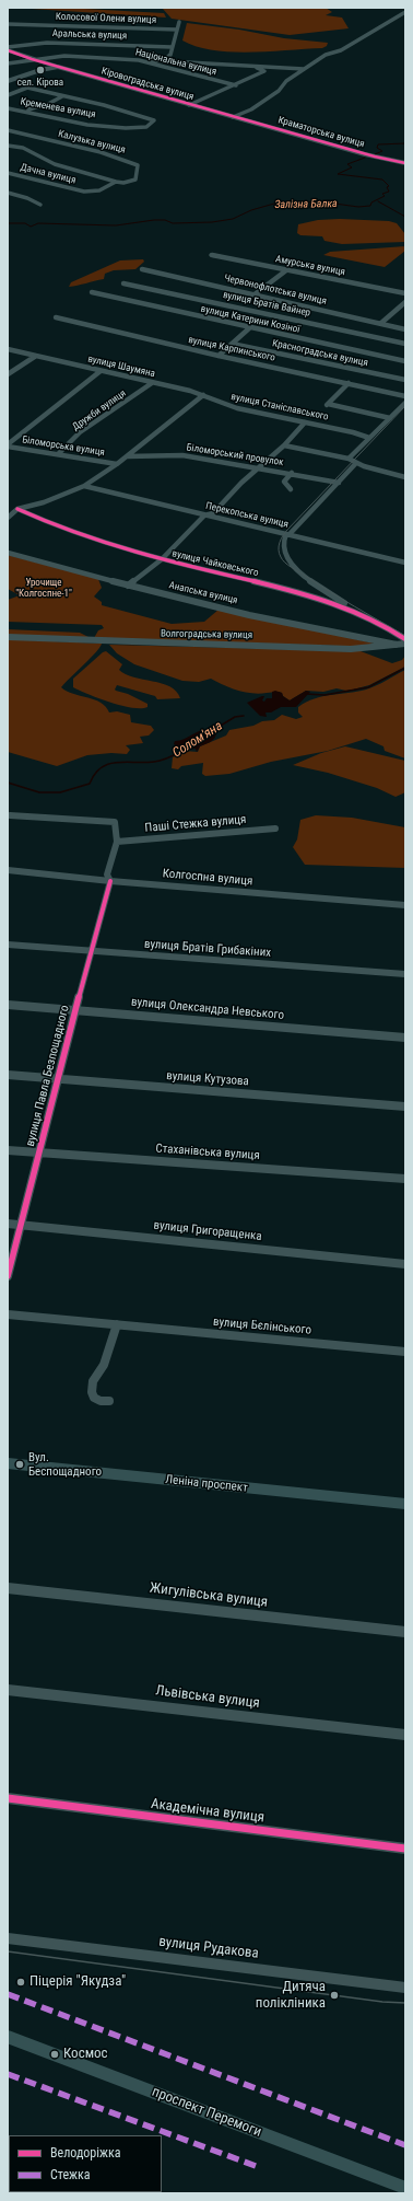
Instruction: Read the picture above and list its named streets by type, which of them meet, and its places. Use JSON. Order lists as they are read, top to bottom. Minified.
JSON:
{"streets":{"main road":["Леніна проспект","проспект Перемоги"],"street":["Колосової Олени вулиця","Аральська вулиця","Національна вулиця","Кіровоградська вулиця","Кременева вулиця","Краматорська вулиця","Калузька вулиця","Дачна вулиця","Амурська вулиця","Червонофлотська вулиця","вулиця Братів Вайнер","вулиця Катерини Козіної","вулиця Карпинського","Красноградська вулиця","вулиця Шаумяна","вулиця Станіславського","Дружби вулиця","Біломорська вулиця","Біломорський провулок","Перекопська вулиця","вулиця Чайковського","Анапська вулиця","Волгоградська вулиця","Паші Стежка вулиця","Колгоспна вулиця","вулиця Братів Грибакіних","вулиця Олександра Невського","вулиця Павла Безпощадного","вулиця Кутузова","Стаханівська вулиця","вулиця Григоращенка","вулиця Бєлінського","Жигулівська вулиця","Львівська вулиця","Академічна вулиця","вулиця Рудакова"]},"crossings":[["Національна вулиця","Кіровоградська вулиця"],["Кіровоградська вулиця","Краматорська вулиця"],["Калузька вулиця","Дачна вулиця"],["вулиця Шаумяна","вулиця Станіславського"],["вулиця Шаумяна","Дружби вулиця"],["Дружби вулиця","Біломорська вулиця"],["Анапська вулиця","Волгоградська вулиця"],["Колгоспна вулиця","вулиця Павла Безпощадного"],["вулиця Братів Грибакіних","вулиця Павла Безпощадного"],["вулиця Олександра Невського","вулиця Павла Безпощадного"],["вулиця Павла Безпощадного","вулиця Кутузова"],["вулиця Павла Безпощадного","Стаханівська вулиця"],["вулиця Павла Безпощадного","вулиця Григоращенка"]],"water":["Залізна Балка","Солом'яна"],"parks":["Урочище \"Колгоспне-1\""],"places":["сел. Кірова","Вул. Беспощадного","Піцерія \"Якудза\"","Дитяча полікліника","Космос"],"legend":["Велодоріжка","Стежка"]}
